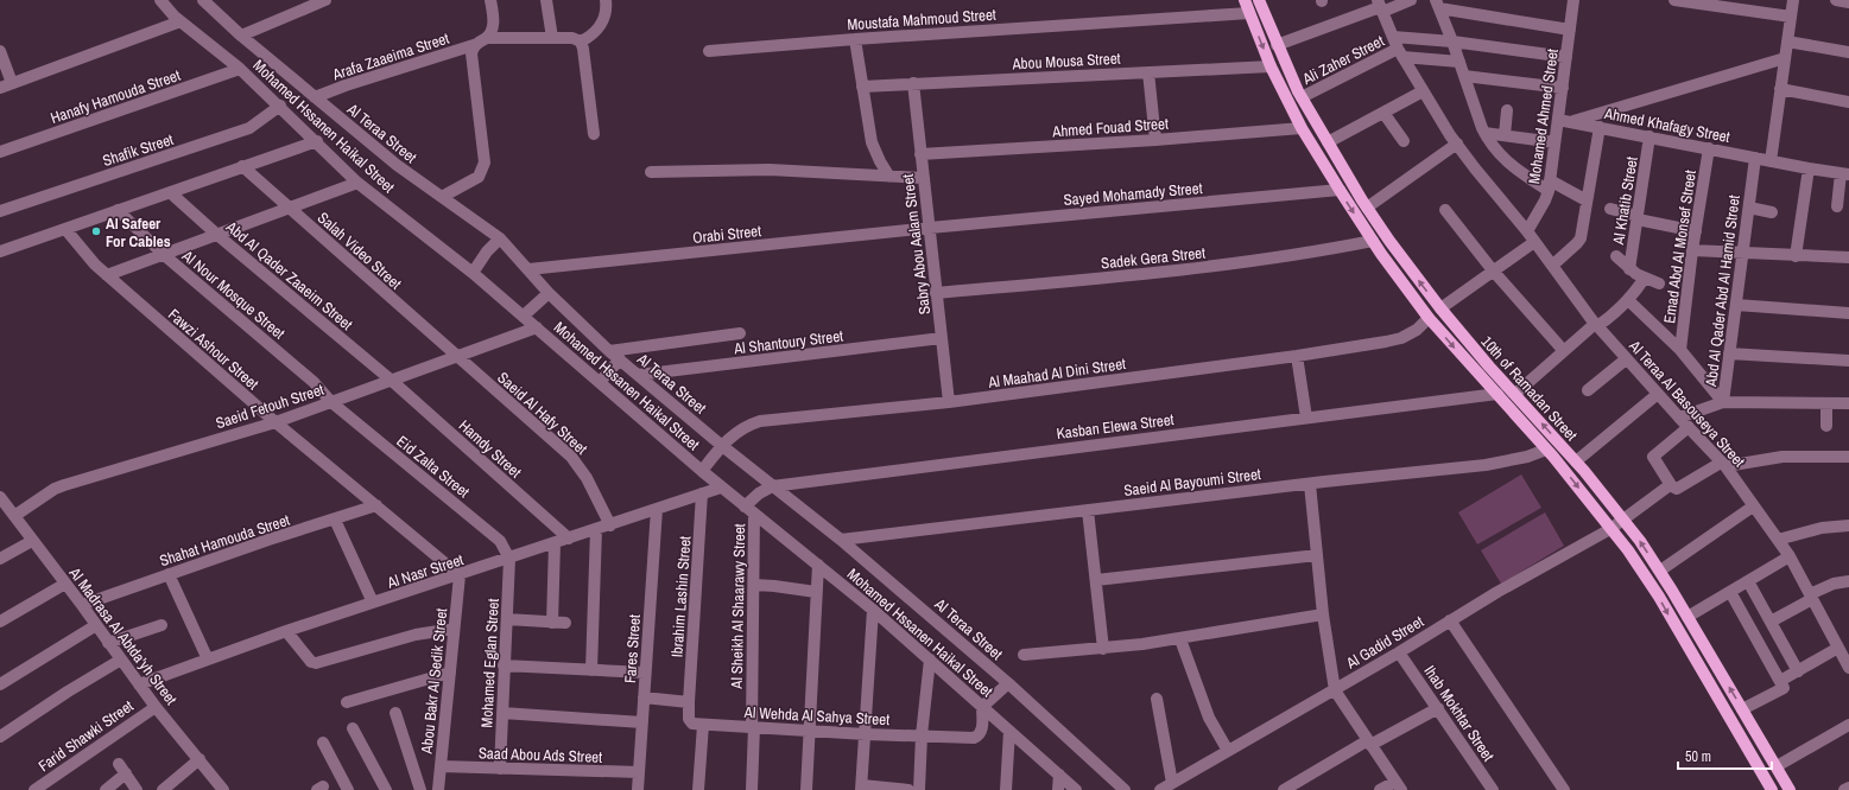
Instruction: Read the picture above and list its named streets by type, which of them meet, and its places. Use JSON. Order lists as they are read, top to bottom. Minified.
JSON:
{"streets":{"main road":["10th of Ramadan Street"],"street":["Moustafa Mahmoud Street","Arafa Zaaeima Street","Ali Zaher Street","Abou Mousa Street","Hanafy Hamouda Street","Mohamed Ahmed Street","Ahmed Khafagy Street","Mohamed Hssanen Haikal Street","Ahmed Fouad Street","Al Teraa Street","Shafik Street","Sayed Mohamady Street","Al Khatib Street","Orabi Street","Sabry Abou Aalam Street","Emad Abd Al Monsef Street","Salah Video Street","Sadek Gera Street","Abd Al Qader Zaaeim Street","Abd Al Qader Abd Al Hamid Street","Al Nour Mosque Street","Al Shantoury Street","Fawzi Ashour Street","Al Maahad Al Dini Street","Al Teraa Al Basouseya Street","Saeid Fetouh Street","Saeid Al Hafy Street","Kasban Elewa Street","Hamdy Street","Eid Zalta Street","Saeid Al Bayoumi Street","Shahat Hamouda Street","Al Nasr Street","Ibrahim Lashin Street","Al Sheikh Al Shaarawy Street","Al Madrasa Al Abtda'yh Street","Al Gadid Street","Fares Street","Mohamed Eglan Street","Abou Bakr Al Sedik Street","Ihab Mokhtar Street","Al Wehda Al Sahya Street","Farid Shawki Street","Saad Abou Ads Street"]},"crossings":[["Moustafa Mahmoud Street","10th of Ramadan Street"],["Arafa Zaaeima Street","Al Teraa Street"],["Ali Zaher Street","10th of Ramadan Street"],["Ali Zaher Street","Al Teraa Al Basouseya Street"],["Abou Mousa Street","Sabry Abou Aalam Street"],["Abou Mousa Street","10th of Ramadan Street"],["Hanafy Hamouda Street","Mohamed Hssanen Haikal Street"],["Mohamed Ahmed Street","Ahmed Khafagy Street"],["Mohamed Ahmed Street","Al Teraa Al Basouseya Street"],["Ahmed Khafagy Street","Al Khatib Street"],["Ahmed Khafagy Street","Emad Abd Al Monsef Street"],["Ahmed Khafagy Street","Abd Al Qader Abd Al Hamid Street"],["Mohamed Hssanen Haikal Street","Shafik Street"],["Mohamed Hssanen Haikal Street","Al Maahad Al Dini Street"],["Mohamed Hssanen Haikal Street","Saeid Fetouh Street"],["Mohamed Hssanen Haikal Street","Kasban Elewa Street"],["Mohamed Hssanen Haikal Street","Al Nasr Street"],["Mohamed Hssanen Haikal Street","Al Sheikh Al Shaarawy Street"],["Mohamed Hssanen Haikal Street","Al Wehda Al Sahya Street"],["Ahmed Fouad Street","Sabry Abou Aalam Street"],["Ahmed Fouad Street","10th of Ramadan Street"],["Al Teraa Street","Orabi Street"],["Al Teraa Street","Al Shantoury Street"],["Al Teraa Street","Al Maahad Al Dini Street"],["Al Teraa Street","Kasban Elewa Street"],["Al Teraa Street","Saeid Al Bayoumi Street"],["Sayed Mohamady Street","Orabi Street"],["Sayed Mohamady Street","Sabry Abou Aalam Street"],["Sayed Mohamady Street","10th of Ramadan Street"],["Orabi Street","Sabry Abou Aalam Street"],["Sabry Abou Aalam Street","Sadek Gera Street"],["Sabry Abou Aalam Street","Al Shantoury Street"],["Sabry Abou Aalam Street","Al Maahad Al Dini Street"],["Emad Abd Al Monsef Street","Abd Al Qader Abd Al Hamid Street"],["Salah Video Street","Saeid Fetouh Street"],["Salah Video Street","Saeid Al Hafy Street"],["Sadek Gera Street","10th of Ramadan Street"],["Abd Al Qader Zaaeim Street","Saeid Fetouh Street"],["Abd Al Qader Zaaeim Street","Hamdy Street"],["Al Nour Mosque Street","Saeid Fetouh Street"],["Al Nour Mosque Street","Eid Zalta Street"],["Fawzi Ashour Street","Saeid Fetouh Street"],["Fawzi Ashour Street","Shahat Hamouda Street"],["Fawzi Ashour Street","Al Nasr Street"],["Fawzi Ashour Street","Abou Bakr Al Sedik Street"],["Al Maahad Al Dini Street","10th of Ramadan Street"],["10th of Ramadan Street","Kasban Elewa Street"],["10th of Ramadan Street","Saeid Al Bayoumi Street"],["10th of Ramadan Street","Al Gadid Street"],["Saeid Fetouh Street","Saeid Al Hafy Street"],["Saeid Fetouh Street","Hamdy Street"],["Saeid Fetouh Street","Eid Zalta Street"],["Saeid Fetouh Street","Al Madrasa Al Abtda'yh Street"],["Saeid Al Hafy Street","Al Nasr Street"],["Kasban Elewa Street","Al Sheikh Al Shaarawy Street"],["Hamdy Street","Al Nasr Street"],["Eid Zalta Street","Al Nasr Street"],["Eid Zalta Street","Mohamed Eglan Street"],["Shahat Hamouda Street","Al Madrasa Al Abtda'yh Street"],["Al Nasr Street","Ibrahim Lashin Street"],["Al Nasr Street","Al Madrasa Al Abtda'yh Street"],["Al Nasr Street","Fares Street"],["Al Nasr Street","Mohamed Eglan Street"],["Al Nasr Street","Abou Bakr Al Sedik Street"],["Al Sheikh Al Shaarawy Street","Al Wehda Al Sahya Street"],["Al Madrasa Al Abtda'yh Street","Farid Shawki Street"],["Al Gadid Street","Ihab Mokhtar Street"],["Fares Street","Saad Abou Ads Street"],["Mohamed Eglan Street","Saad Abou Ads Street"],["Abou Bakr Al Sedik Street","Saad Abou Ads Street"]],"places":["Al Safeer For Cables"],"scale_bar":"50 m"}
